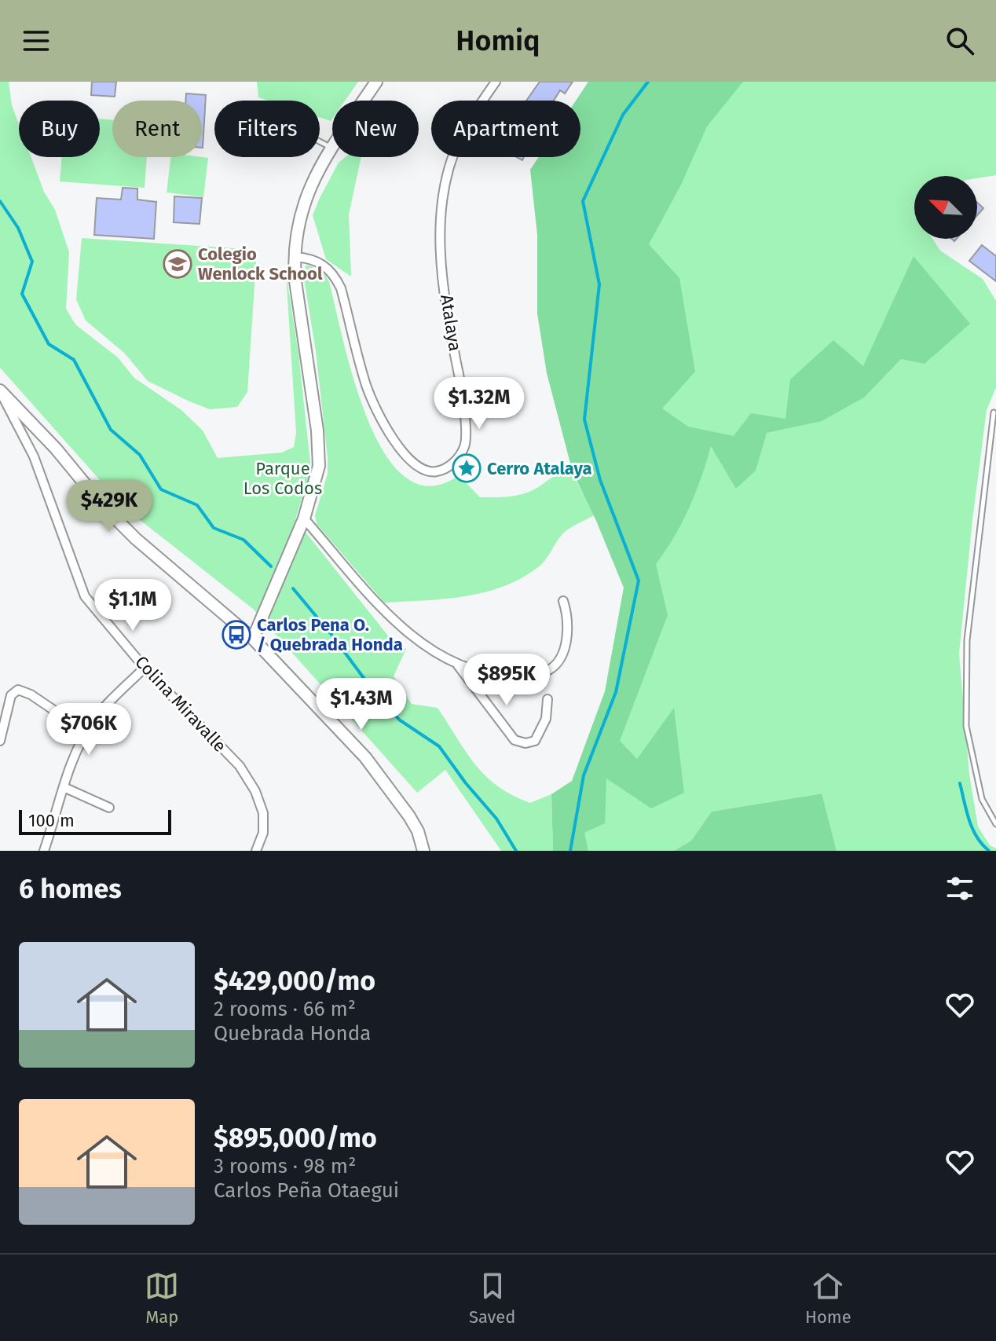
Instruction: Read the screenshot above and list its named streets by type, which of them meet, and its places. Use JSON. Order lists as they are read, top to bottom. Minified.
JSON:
{"streets":{"street":["Atalaya","Colina Miravalle"]},"parks":["Parque Los Codos"],"places":{"school or university":["Colegio Wenlock School"],"place":["Cerro Atalaya"],"bus stop":["Carlos Pena O. / Quebrada Honda"]},"scale_bar":"100 m","north":"top left","page":{"header":"Homiq","chip":["Buy","Rent","Filters","New","Apartment"],"price":["$1.32M","$429K","$1.1M","$895K","$1.43M","$706K"],"scale":"100 m","heading":"6 homes","list":[{"name":"$429,000/mo","note":"2 rooms · 66 m² · Quebrada Honda"},{"name":"$895,000/mo","note":"3 rooms · 98 m² · Carlos Peña Otaegui"}],"tabs":["Map","Saved","Home"]}}
